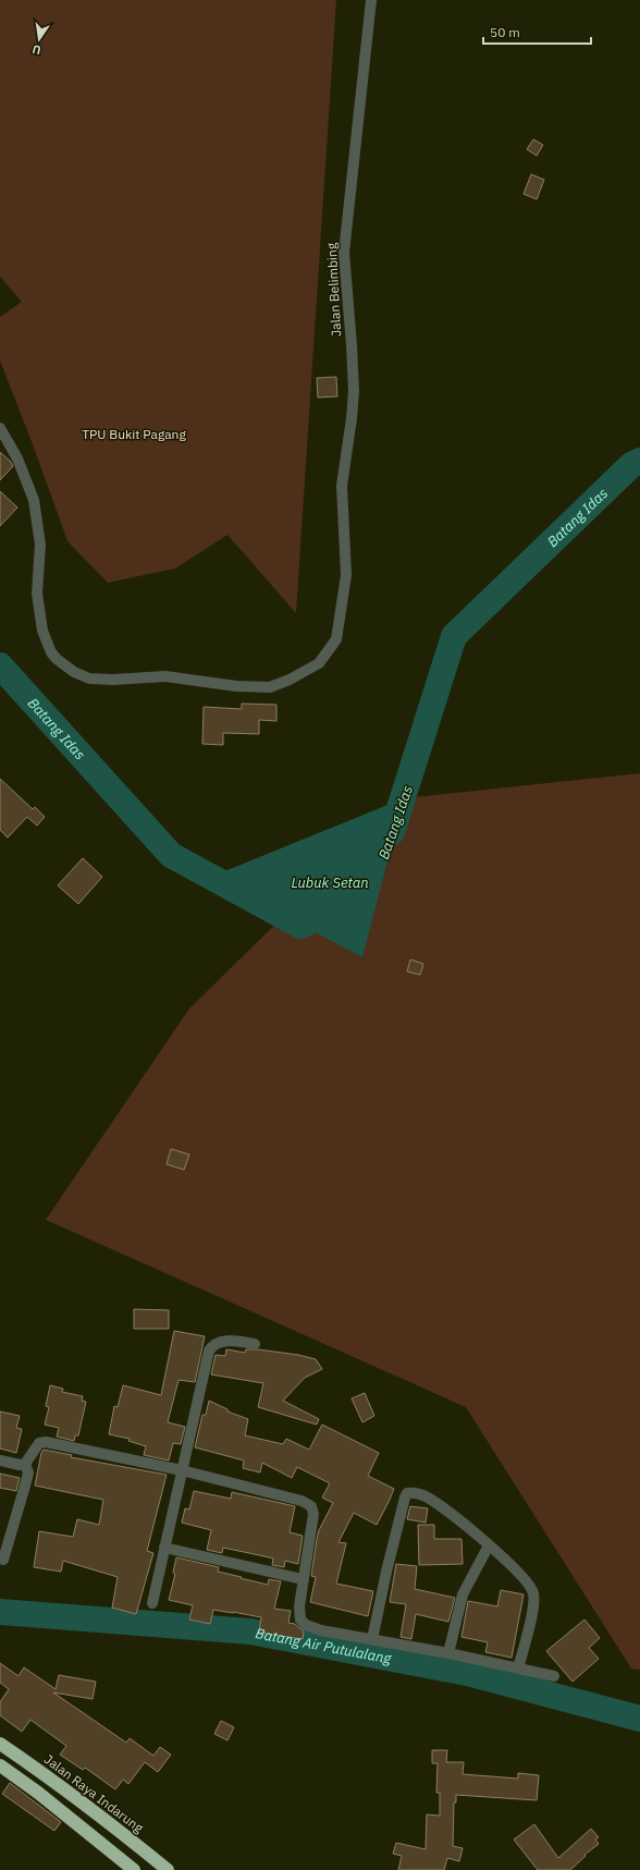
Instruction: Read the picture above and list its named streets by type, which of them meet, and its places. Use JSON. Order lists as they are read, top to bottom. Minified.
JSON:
{"streets":{"highway":["Jalan Raya Indarung"],"street":["Jalan Belimbing"]},"water":["Batang Idas","Lubuk Setan","Batang Air Putulalang"],"parks":["TPU Bukit Pagang"],"scale_bar":"50 m","north":"bottom"}
